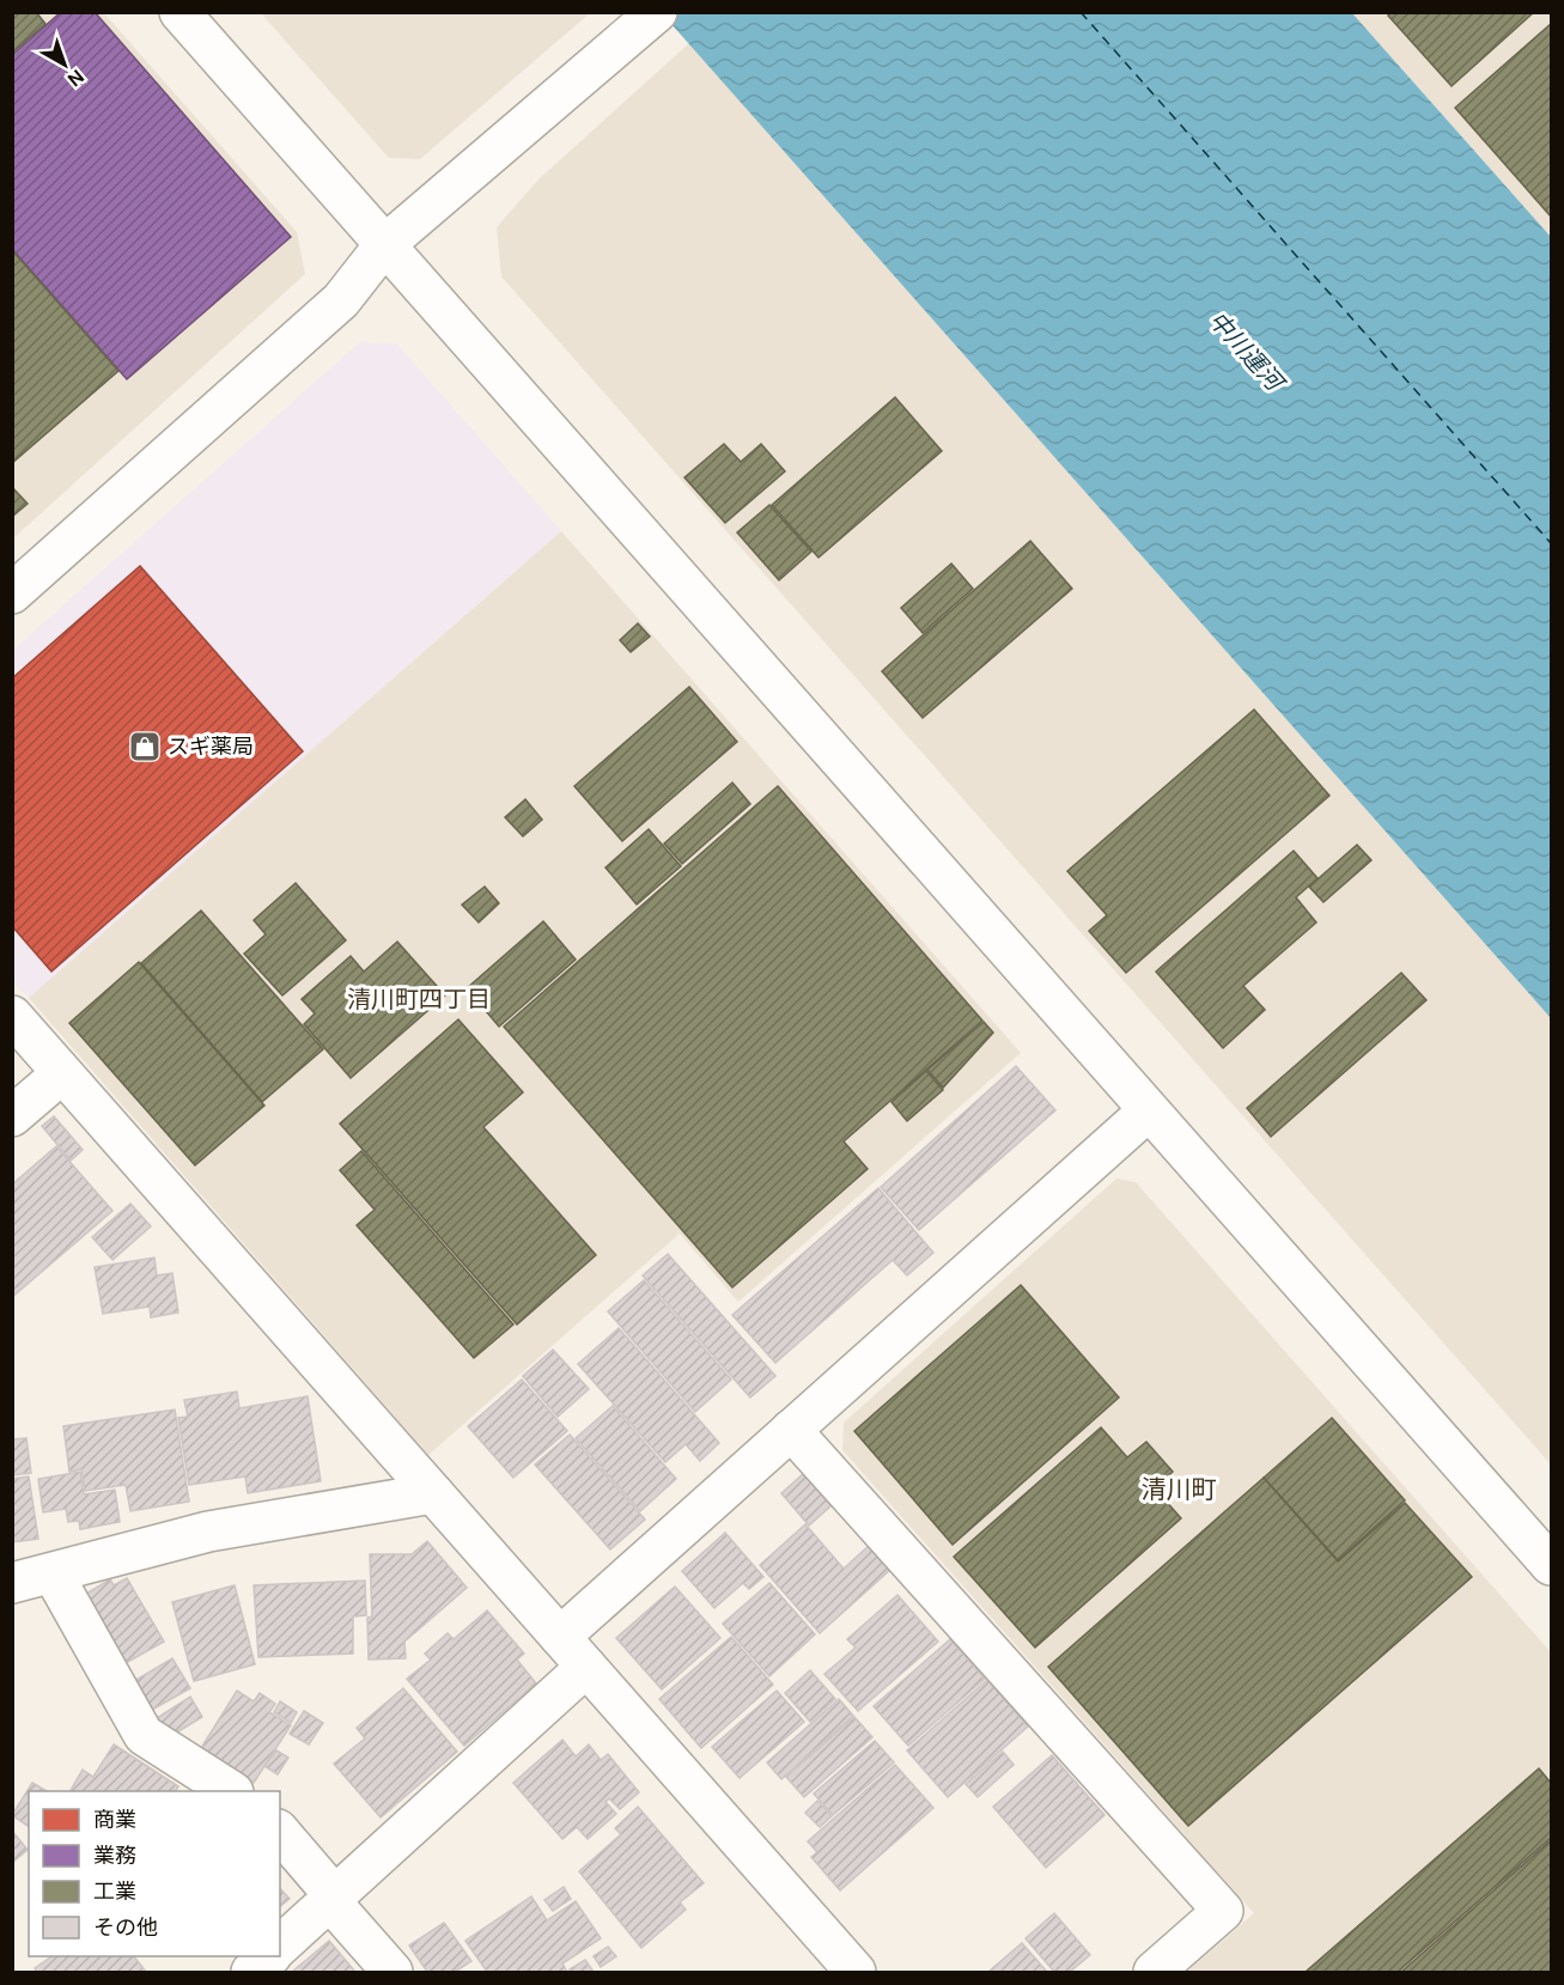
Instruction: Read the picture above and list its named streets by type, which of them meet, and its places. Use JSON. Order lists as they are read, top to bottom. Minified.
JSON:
{"districts":["清川町四丁目","清川町"],"water":["中川運河"],"places":{"shop":["スギ薬局"]},"legend":["商業","業務","工業","その他"],"north":"bottom right"}
